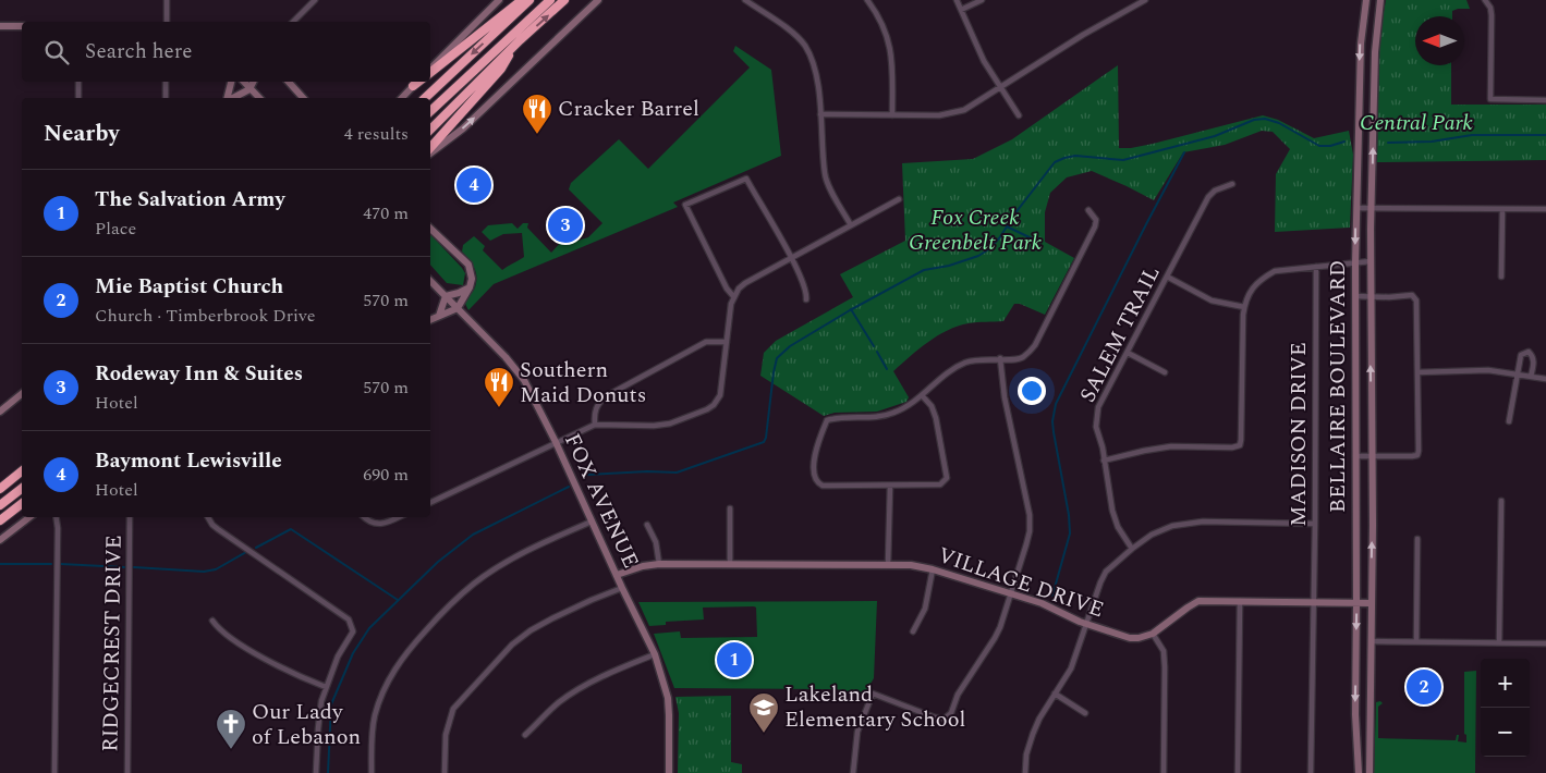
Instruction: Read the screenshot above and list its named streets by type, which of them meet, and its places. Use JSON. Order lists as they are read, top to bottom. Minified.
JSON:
{"streets":{"main road":["BELLAIRE BOULEVARD","FOX AVENUE","VILLAGE DRIVE"],"street":["SALEM TRAIL","MADISON DRIVE","RIDGECREST DRIVE"]},"crossings":[["BELLAIRE BOULEVARD","VILLAGE DRIVE"],["MADISON DRIVE","VILLAGE DRIVE"],["FOX AVENUE","VILLAGE DRIVE"]],"parks":["Central Park","Fox Creek Greenbelt Park"],"places":{"restaurant":["Cracker Barrel","Southern Maid Donuts"],"school or university":["Lakeland Elementary School"],"church":["Our Lady of Lebanon"]},"north":"left","page":{"search":"Search here","heading":["Nearby","4 results"],"pins":["4","3","1","2"],"list":[{"mark":"1","name":"The Salvation Army","note":"Place","value":"470 m"},{"mark":"2","name":"Mie Baptist Church","note":"Church · Timberbrook Drive","value":"570 m"},{"mark":"3","name":"Rodeway Inn & Suites","note":"Hotel","value":"570 m"},{"mark":"4","name":"Baymont Lewisville","note":"Hotel","value":"690 m"}],"map_buttons":["+","−"]}}
